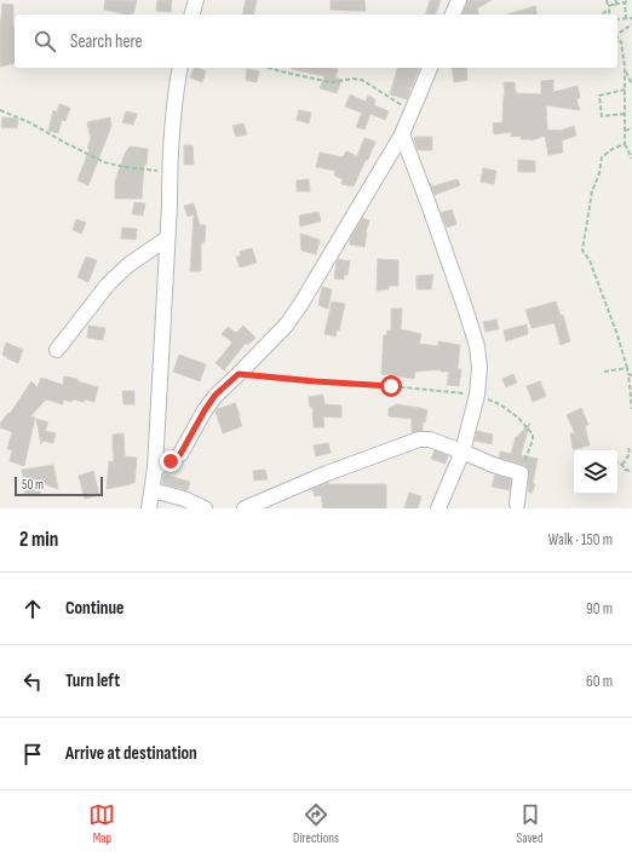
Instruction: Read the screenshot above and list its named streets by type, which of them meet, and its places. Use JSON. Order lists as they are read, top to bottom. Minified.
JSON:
{"scale_bar":"50 m","page":{"search":"Search here","scale":"50 m","heading":["2 min","Walk · 150 m"],"list":[["Continue","90 m"],["Turn left","60 m"],"Arrive at destination"],"nav":["Map","Directions","Saved"]}}
